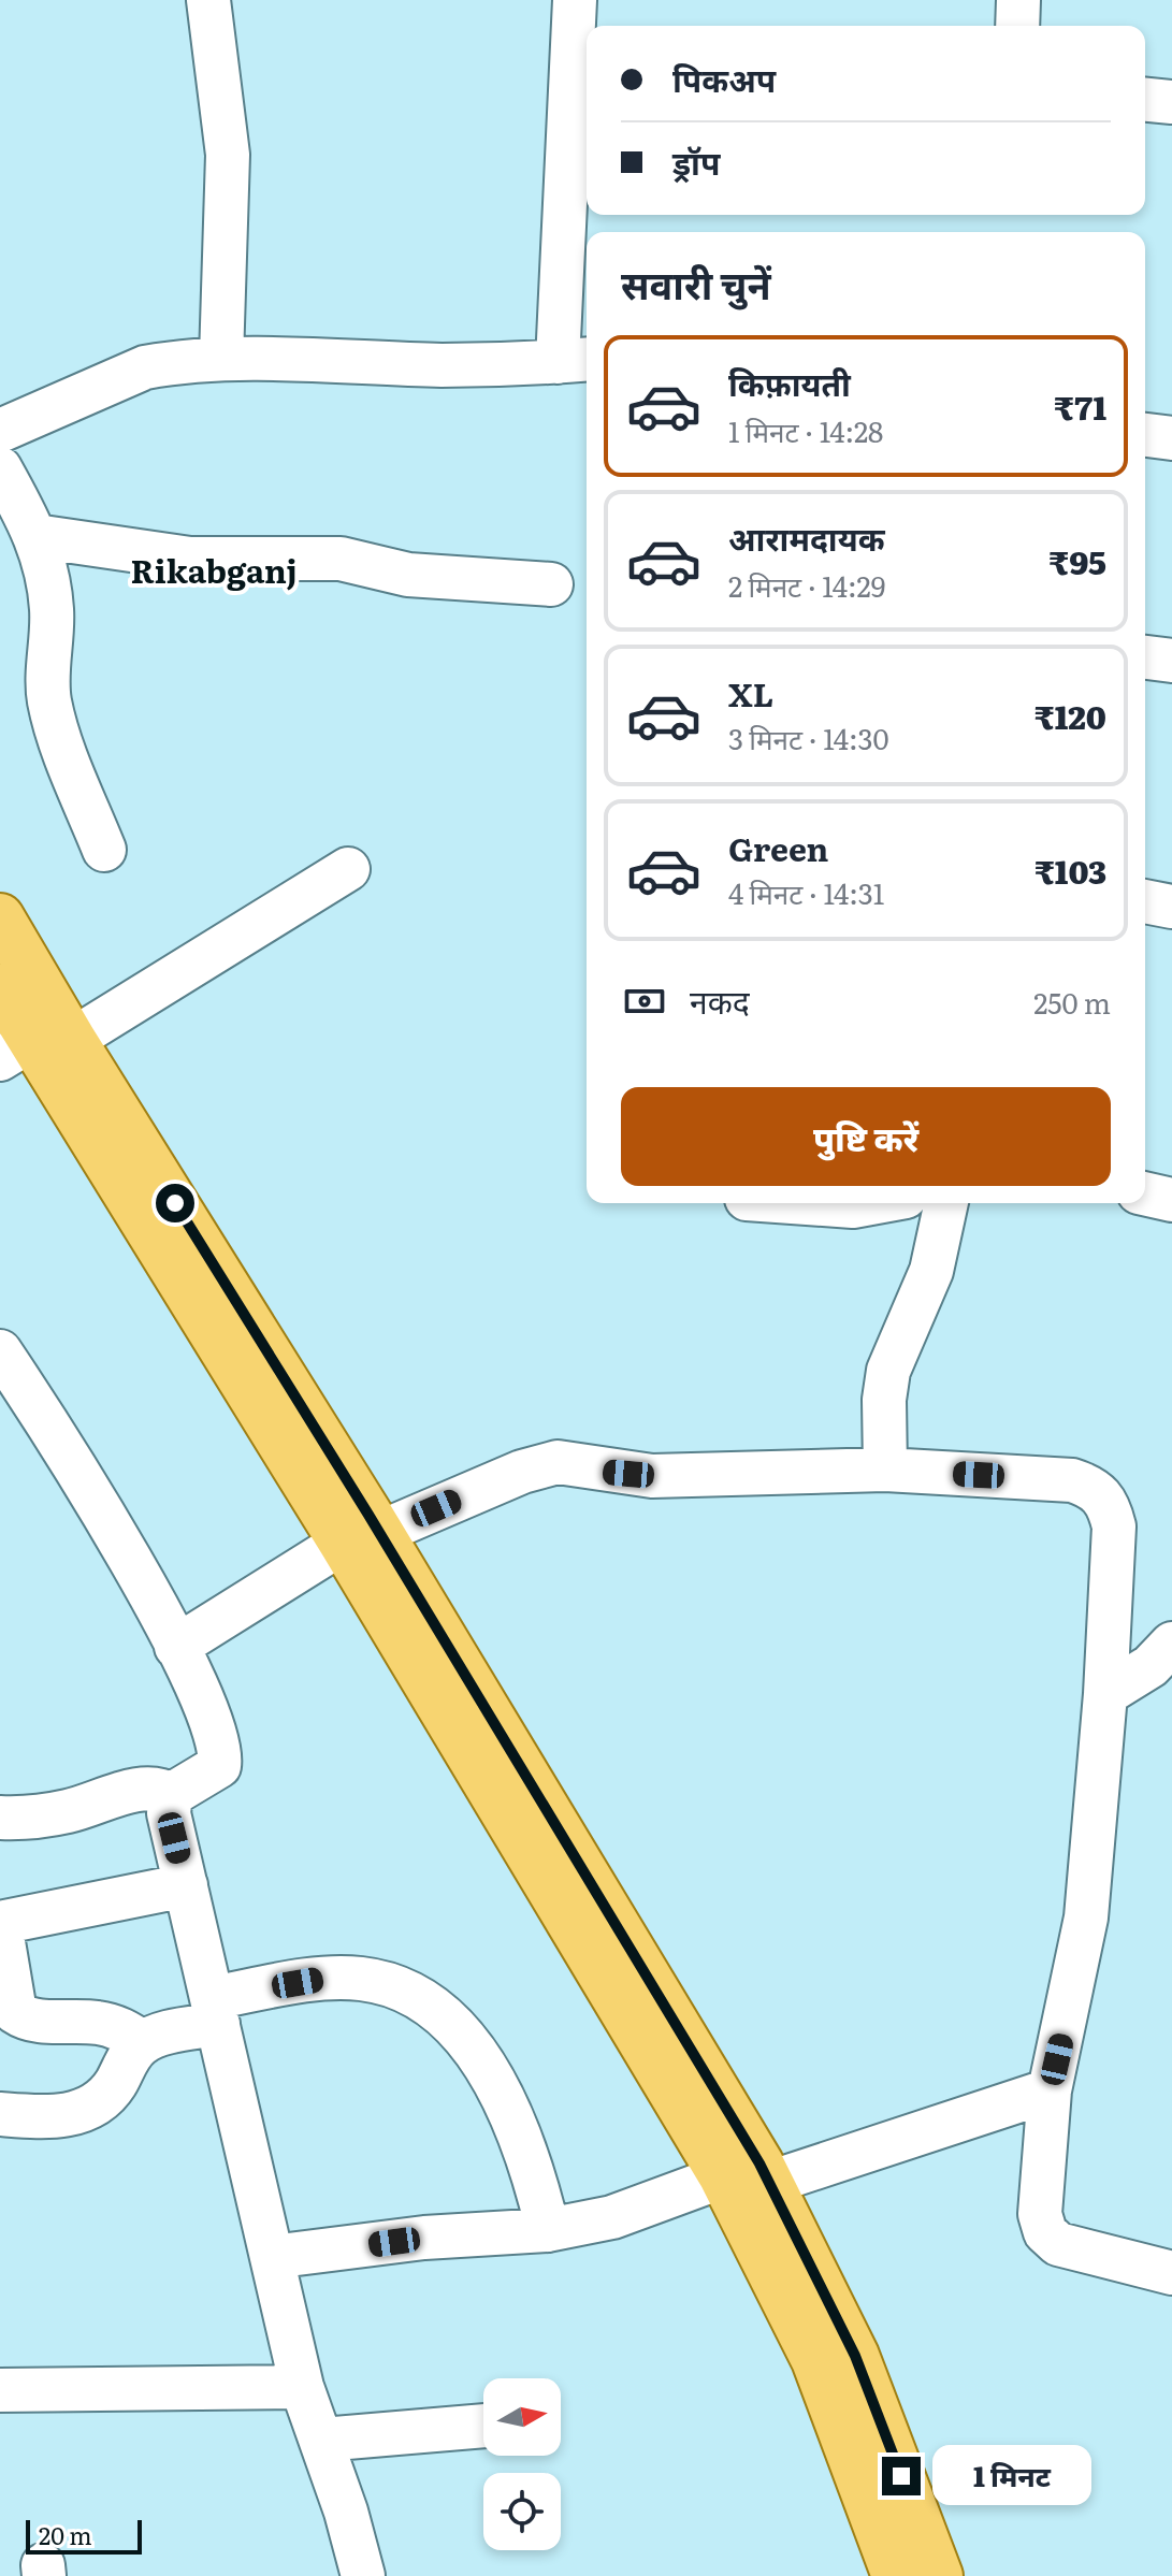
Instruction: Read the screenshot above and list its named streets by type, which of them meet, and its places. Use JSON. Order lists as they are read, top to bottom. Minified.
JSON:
{"districts":["Rikabganj"],"scale_bar":"20 m","north":"right","page":{"banner":["पिकअप","ड्रॉप"],"heading":"सवारी चुनें","list":[{"name":"किफ़ायती","note":"1 मिनट · 14:28","value":"₹71"},{"name":"आरामदायक","note":"2 मिनट · 14:29","value":"₹95"},{"name":"XL","note":"3 मिनट · 14:30","value":"₹120"},{"name":"Green","note":"4 मिनट · 14:31","value":"₹103"}],"pay":["नकद","250 m"],"buttons":"पुष्टि करें","bubble":"1 मिनट","scale":"20 m"}}
